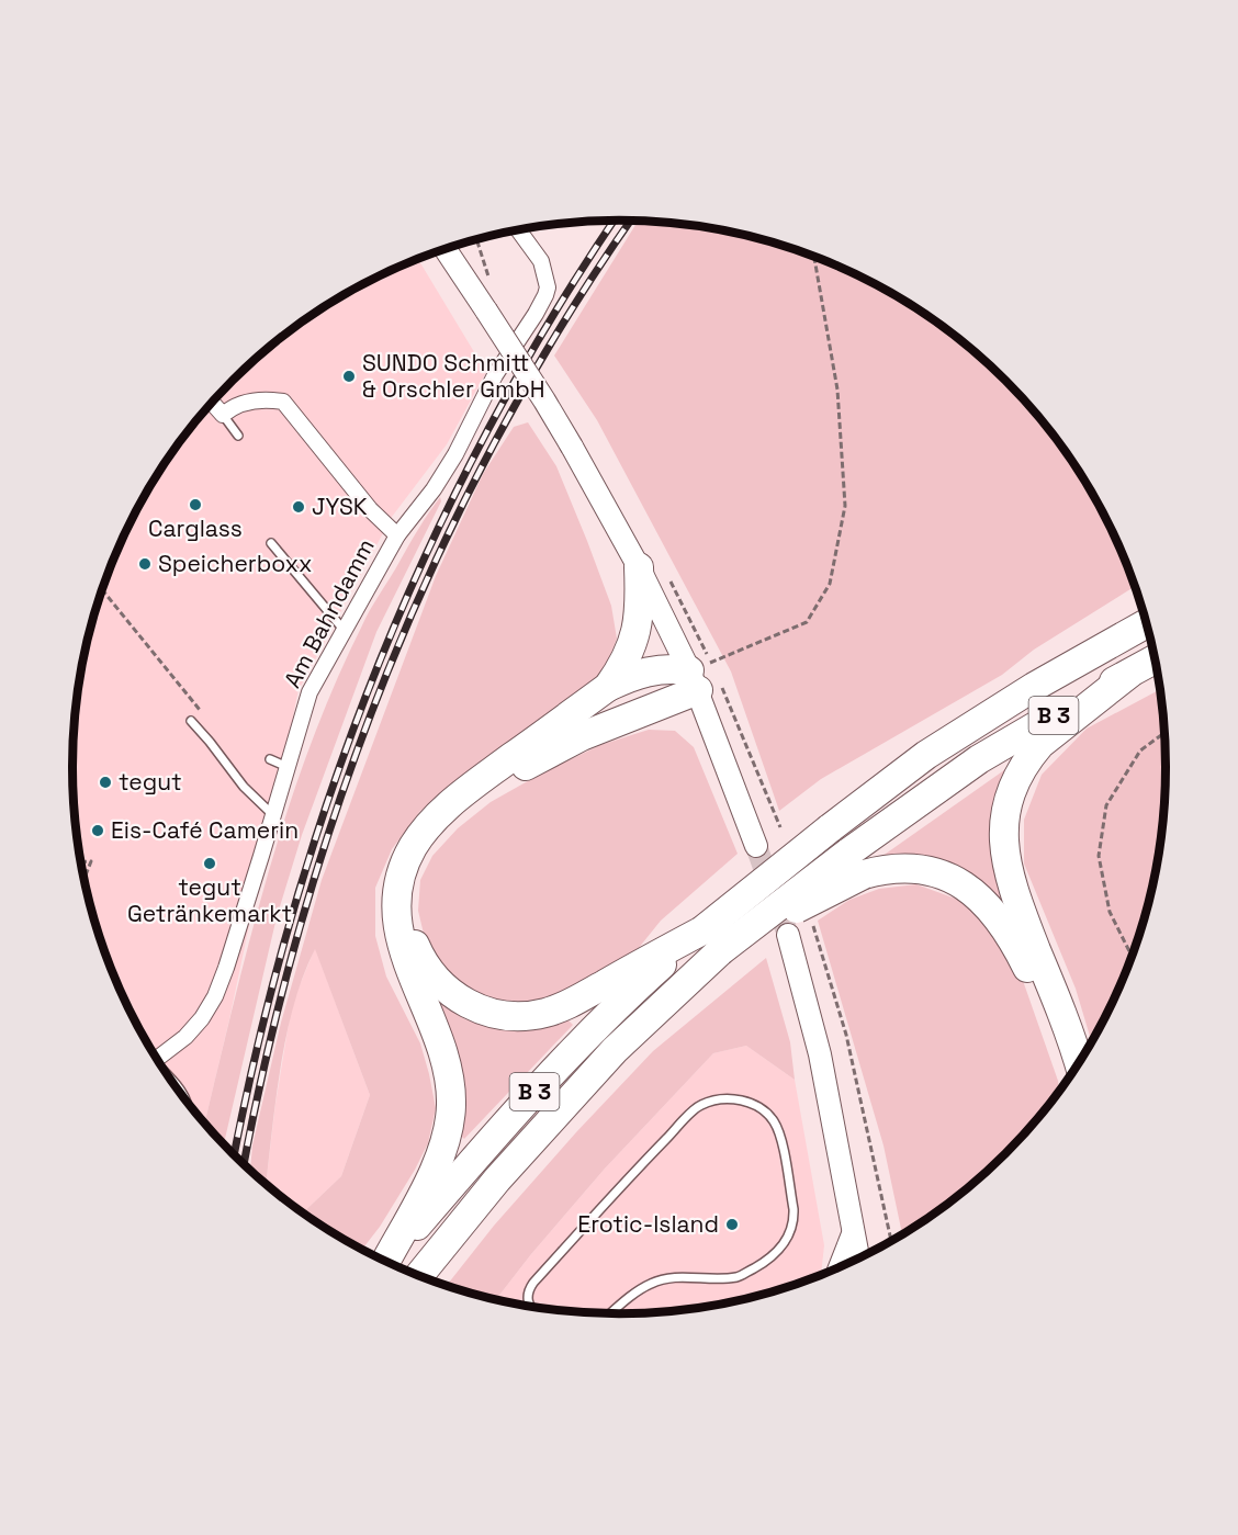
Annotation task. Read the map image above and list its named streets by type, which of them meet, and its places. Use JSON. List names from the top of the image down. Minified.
{"streets":{"highway":["B 3"],"street":["Am Bahndamm"]},"places":["SUNDO Schmitt & Orschler GmbH","Carglass","JYSK","Speicherboxx","tegut","Eis-Café Camerin","tegut Getränkemarkt","Erotic-Island"]}
